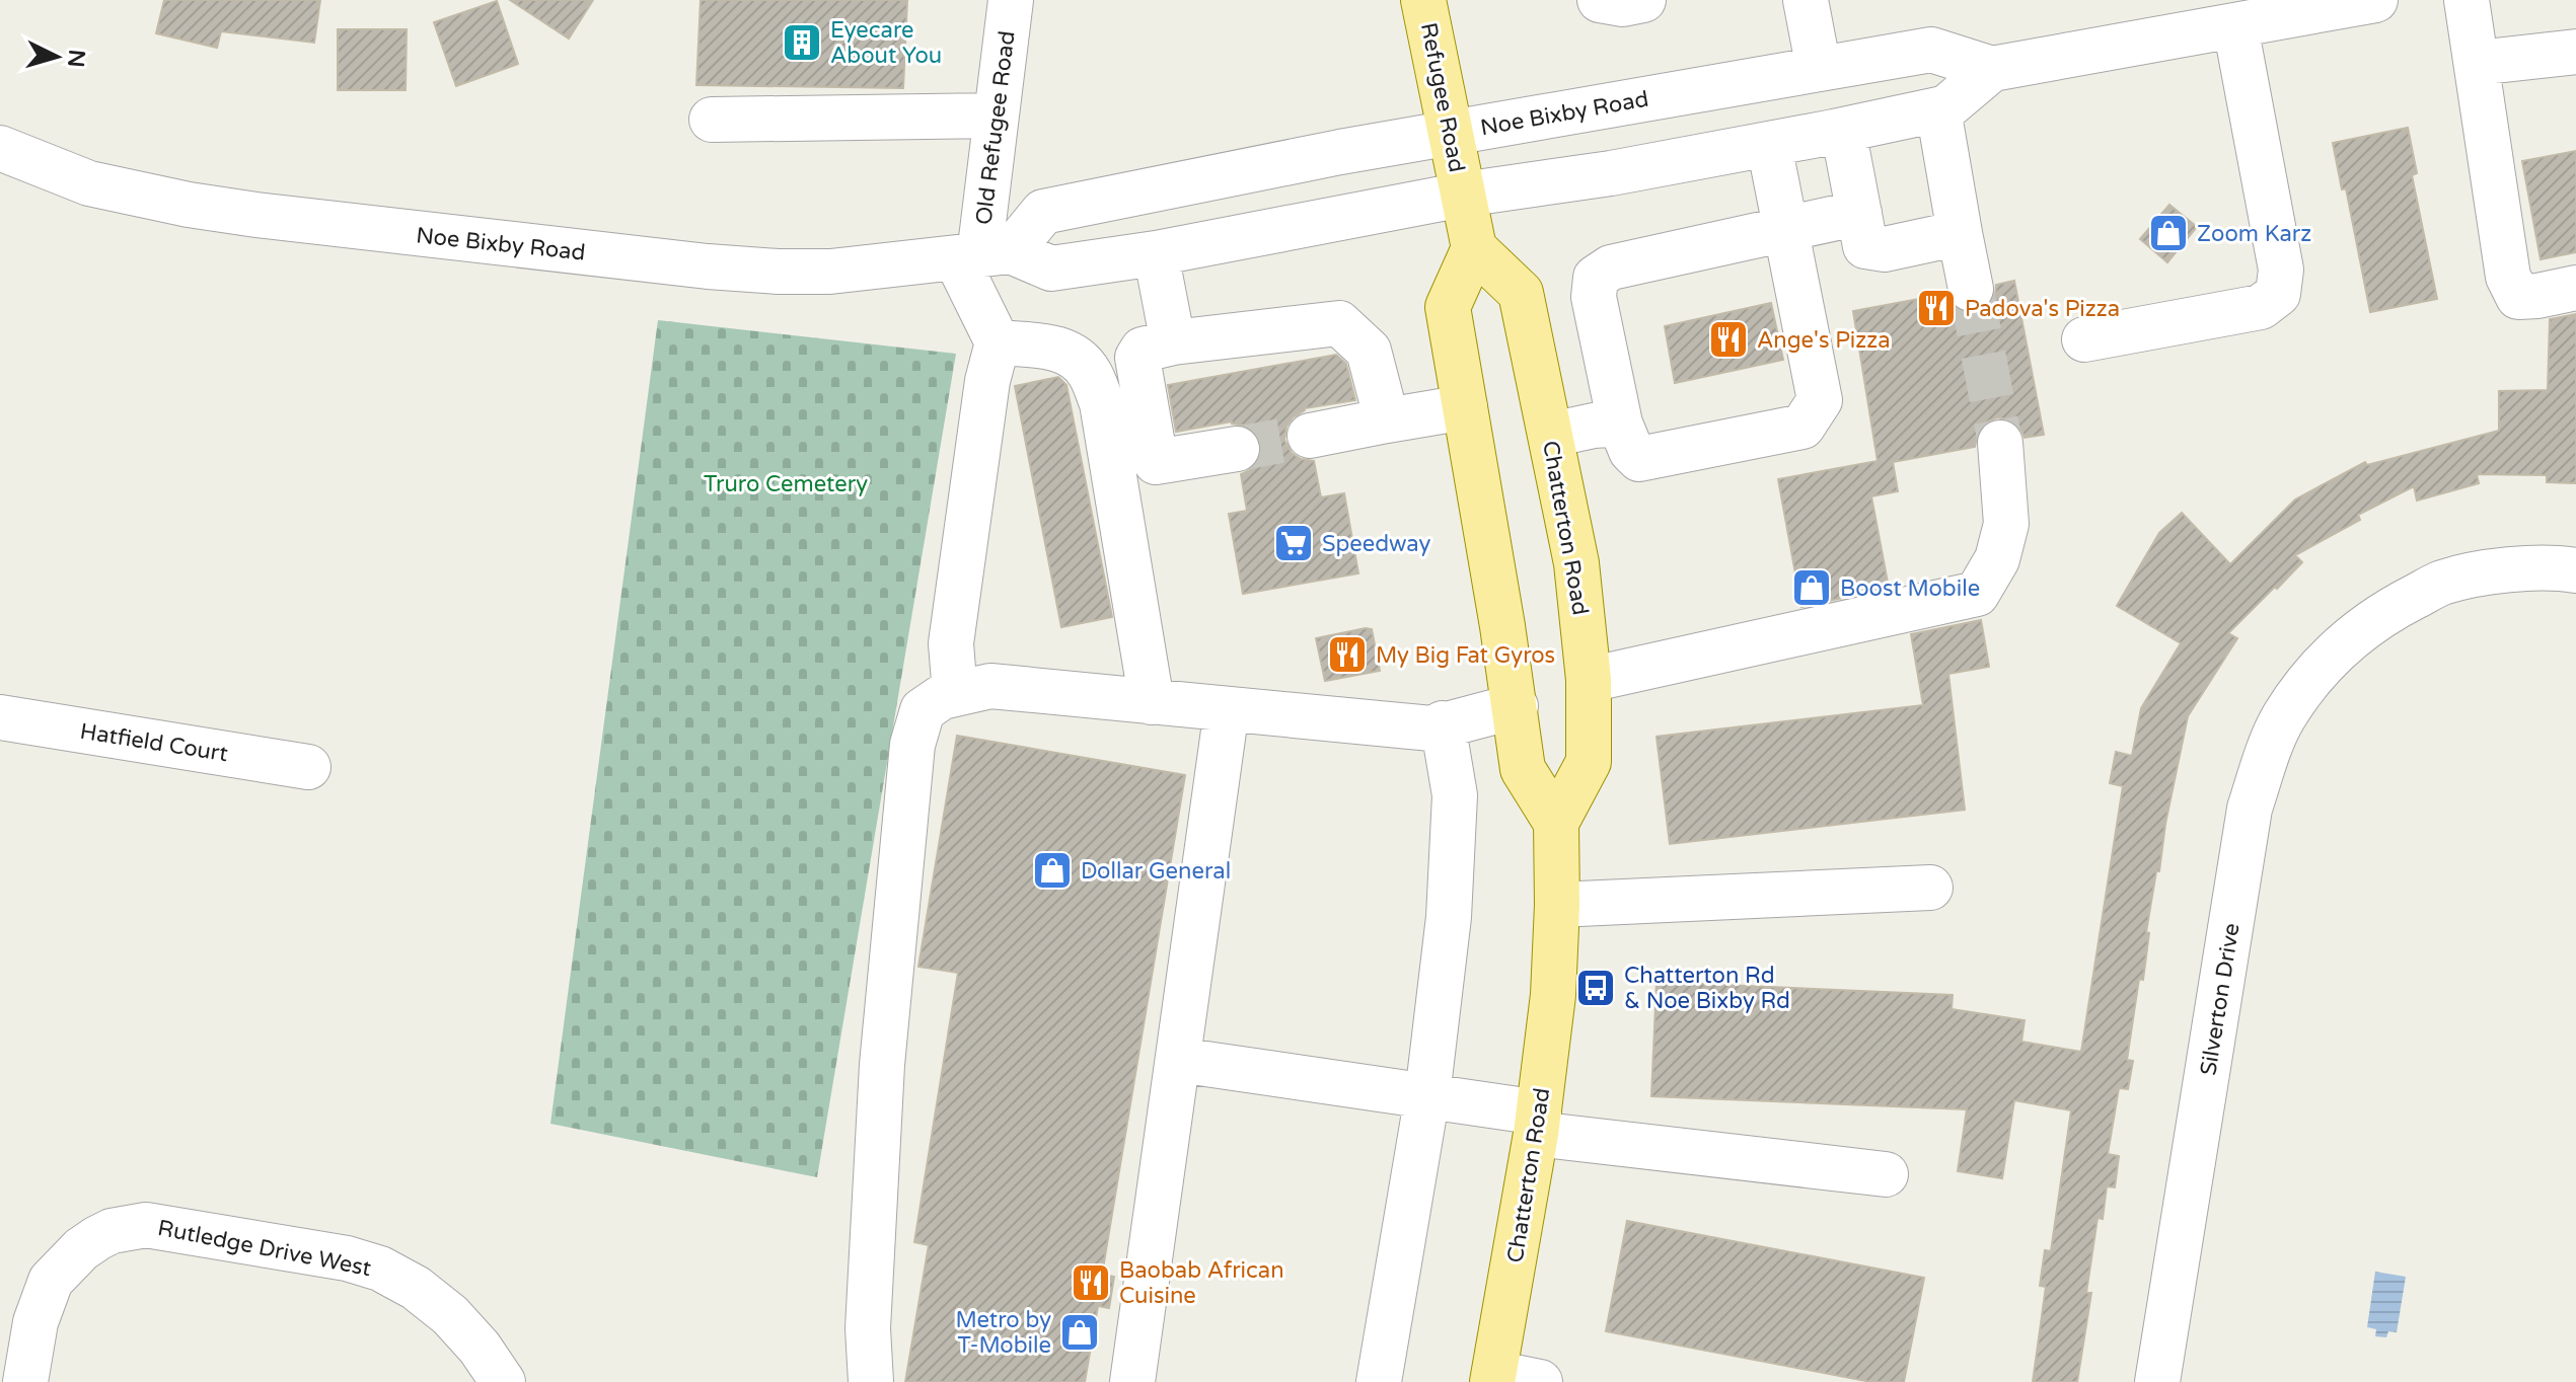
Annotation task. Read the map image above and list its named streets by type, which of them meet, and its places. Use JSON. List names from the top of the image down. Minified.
{"streets":{"main road":["Refugee Road","Chatterton Road"],"street":["Noe Bixby Road","Old Refugee Road","Hatfield Court","Silverton Drive","Rutledge Drive West"]},"crossings":[["Refugee Road","Noe Bixby Road"],["Noe Bixby Road","Old Refugee Road"]],"parks":["Truro Cemetery"],"places":{"building":["Eyecare About You"],"shop":["Zoom Karz","Boost Mobile","Dollar General","Metro by T-Mobile"],"restaurant":["Padova's Pizza","Ange's Pizza","My Big Fat Gyros","Baobab African Cuisine"],"supermarket":["Speedway"],"bus stop":["Chatterton Rd & Noe Bixby Rd"]},"north":"right"}
